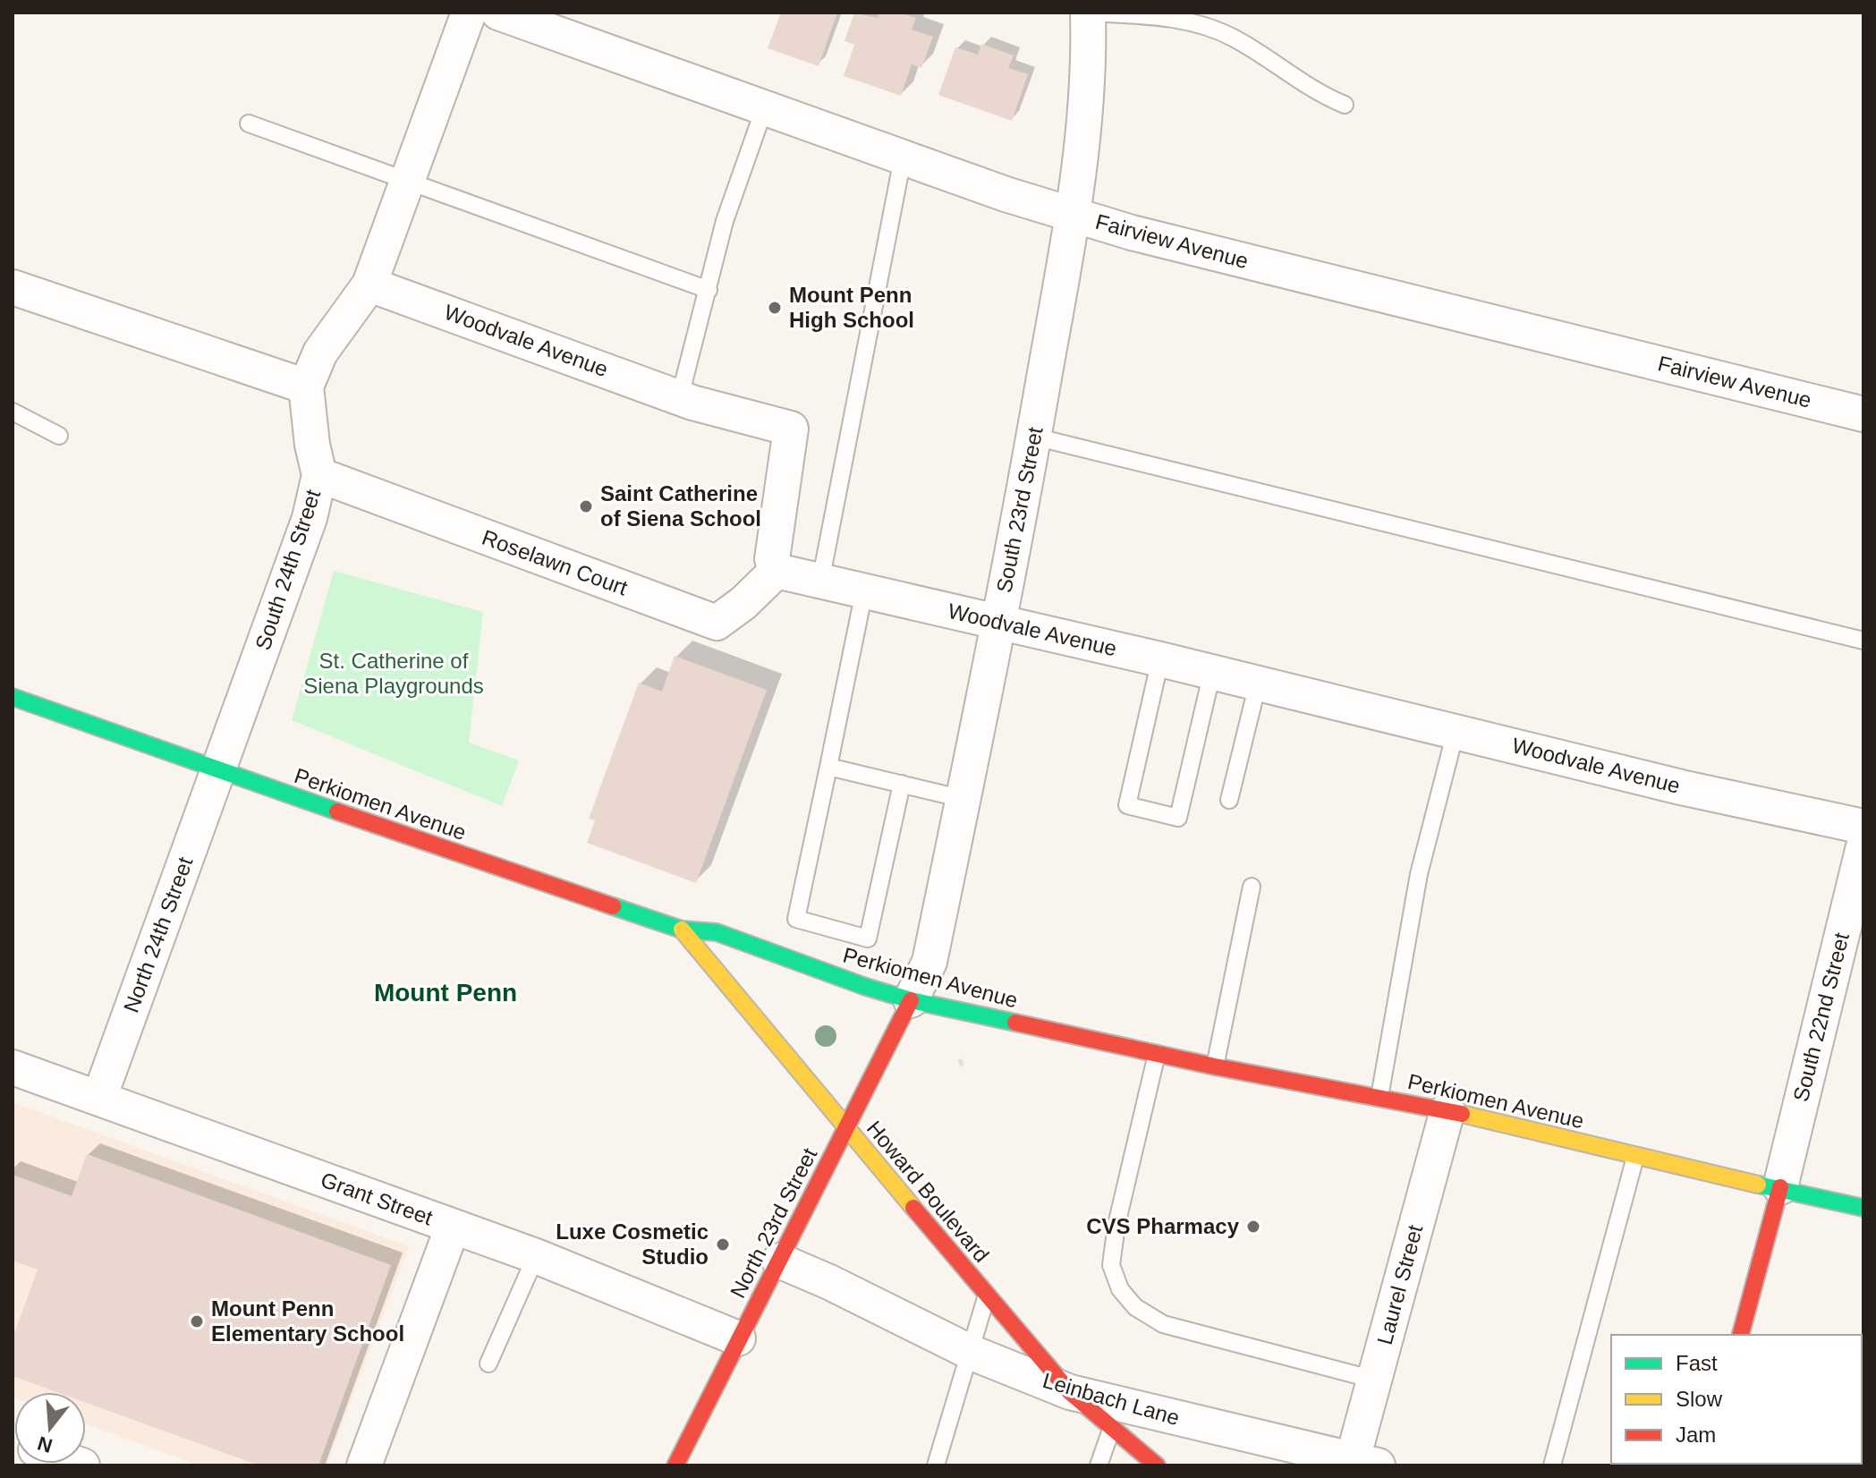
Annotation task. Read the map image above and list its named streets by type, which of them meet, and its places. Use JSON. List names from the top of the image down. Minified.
{"streets":{"main road":["Perkiomen Avenue","Howard Boulevard","North 23rd Street"],"street":["Fairview Avenue","Woodvale Avenue","South 23rd Street","Roselawn Court","South 24th Street","North 24th Street","South 22nd Street","Grant Street","Laurel Street","Leinbach Lane"]},"crossings":[["Fairview Avenue","South 23rd Street"],["Woodvale Avenue","South 23rd Street"],["Woodvale Avenue","Roselawn Court"],["Woodvale Avenue","South 24th Street"],["South 23rd Street","Perkiomen Avenue"],["South 23rd Street","North 23rd Street"],["Roselawn Court","South 24th Street"],["South 24th Street","Perkiomen Avenue"],["South 24th Street","North 24th Street"],["Perkiomen Avenue","North 24th Street"],["Perkiomen Avenue","South 22nd Street"],["Perkiomen Avenue","Howard Boulevard"],["Perkiomen Avenue","North 23rd Street"],["Perkiomen Avenue","Laurel Street"],["North 24th Street","Grant Street"],["Howard Boulevard","North 23rd Street"],["Howard Boulevard","Leinbach Lane"],["Grant Street","North 23rd Street"],["North 23rd Street","Leinbach Lane"],["Laurel Street","Leinbach Lane"]],"districts":["Mount Penn"],"parks":["St. Catherine of Siena Playgrounds"],"places":["Mount Penn High School","Saint Catherine of Siena School","CVS Pharmacy","Luxe Cosmetic Studio","Mount Penn Elementary School"],"legend":["Fast","Slow","Jam"],"north":"bottom"}
